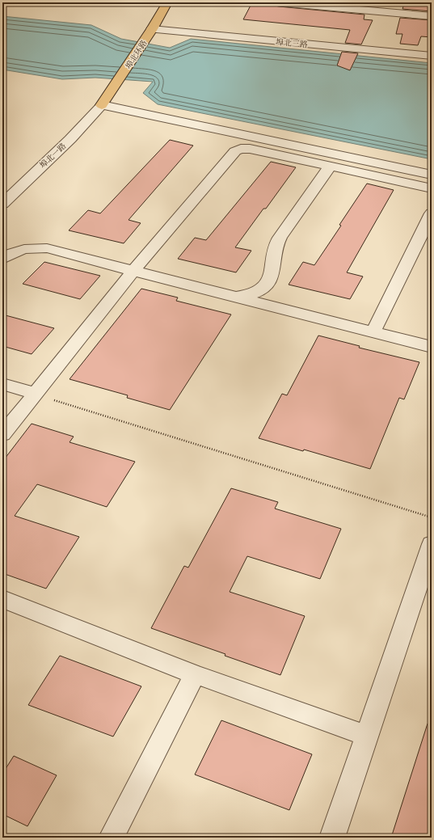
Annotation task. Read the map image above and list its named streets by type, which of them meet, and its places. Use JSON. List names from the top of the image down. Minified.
{"streets":{"main road":["埠北环路"],"street":["埠北三路","埠北一路"]},"crossings":[["埠北三路","埠北环路"],["埠北环路","埠北一路"]]}
